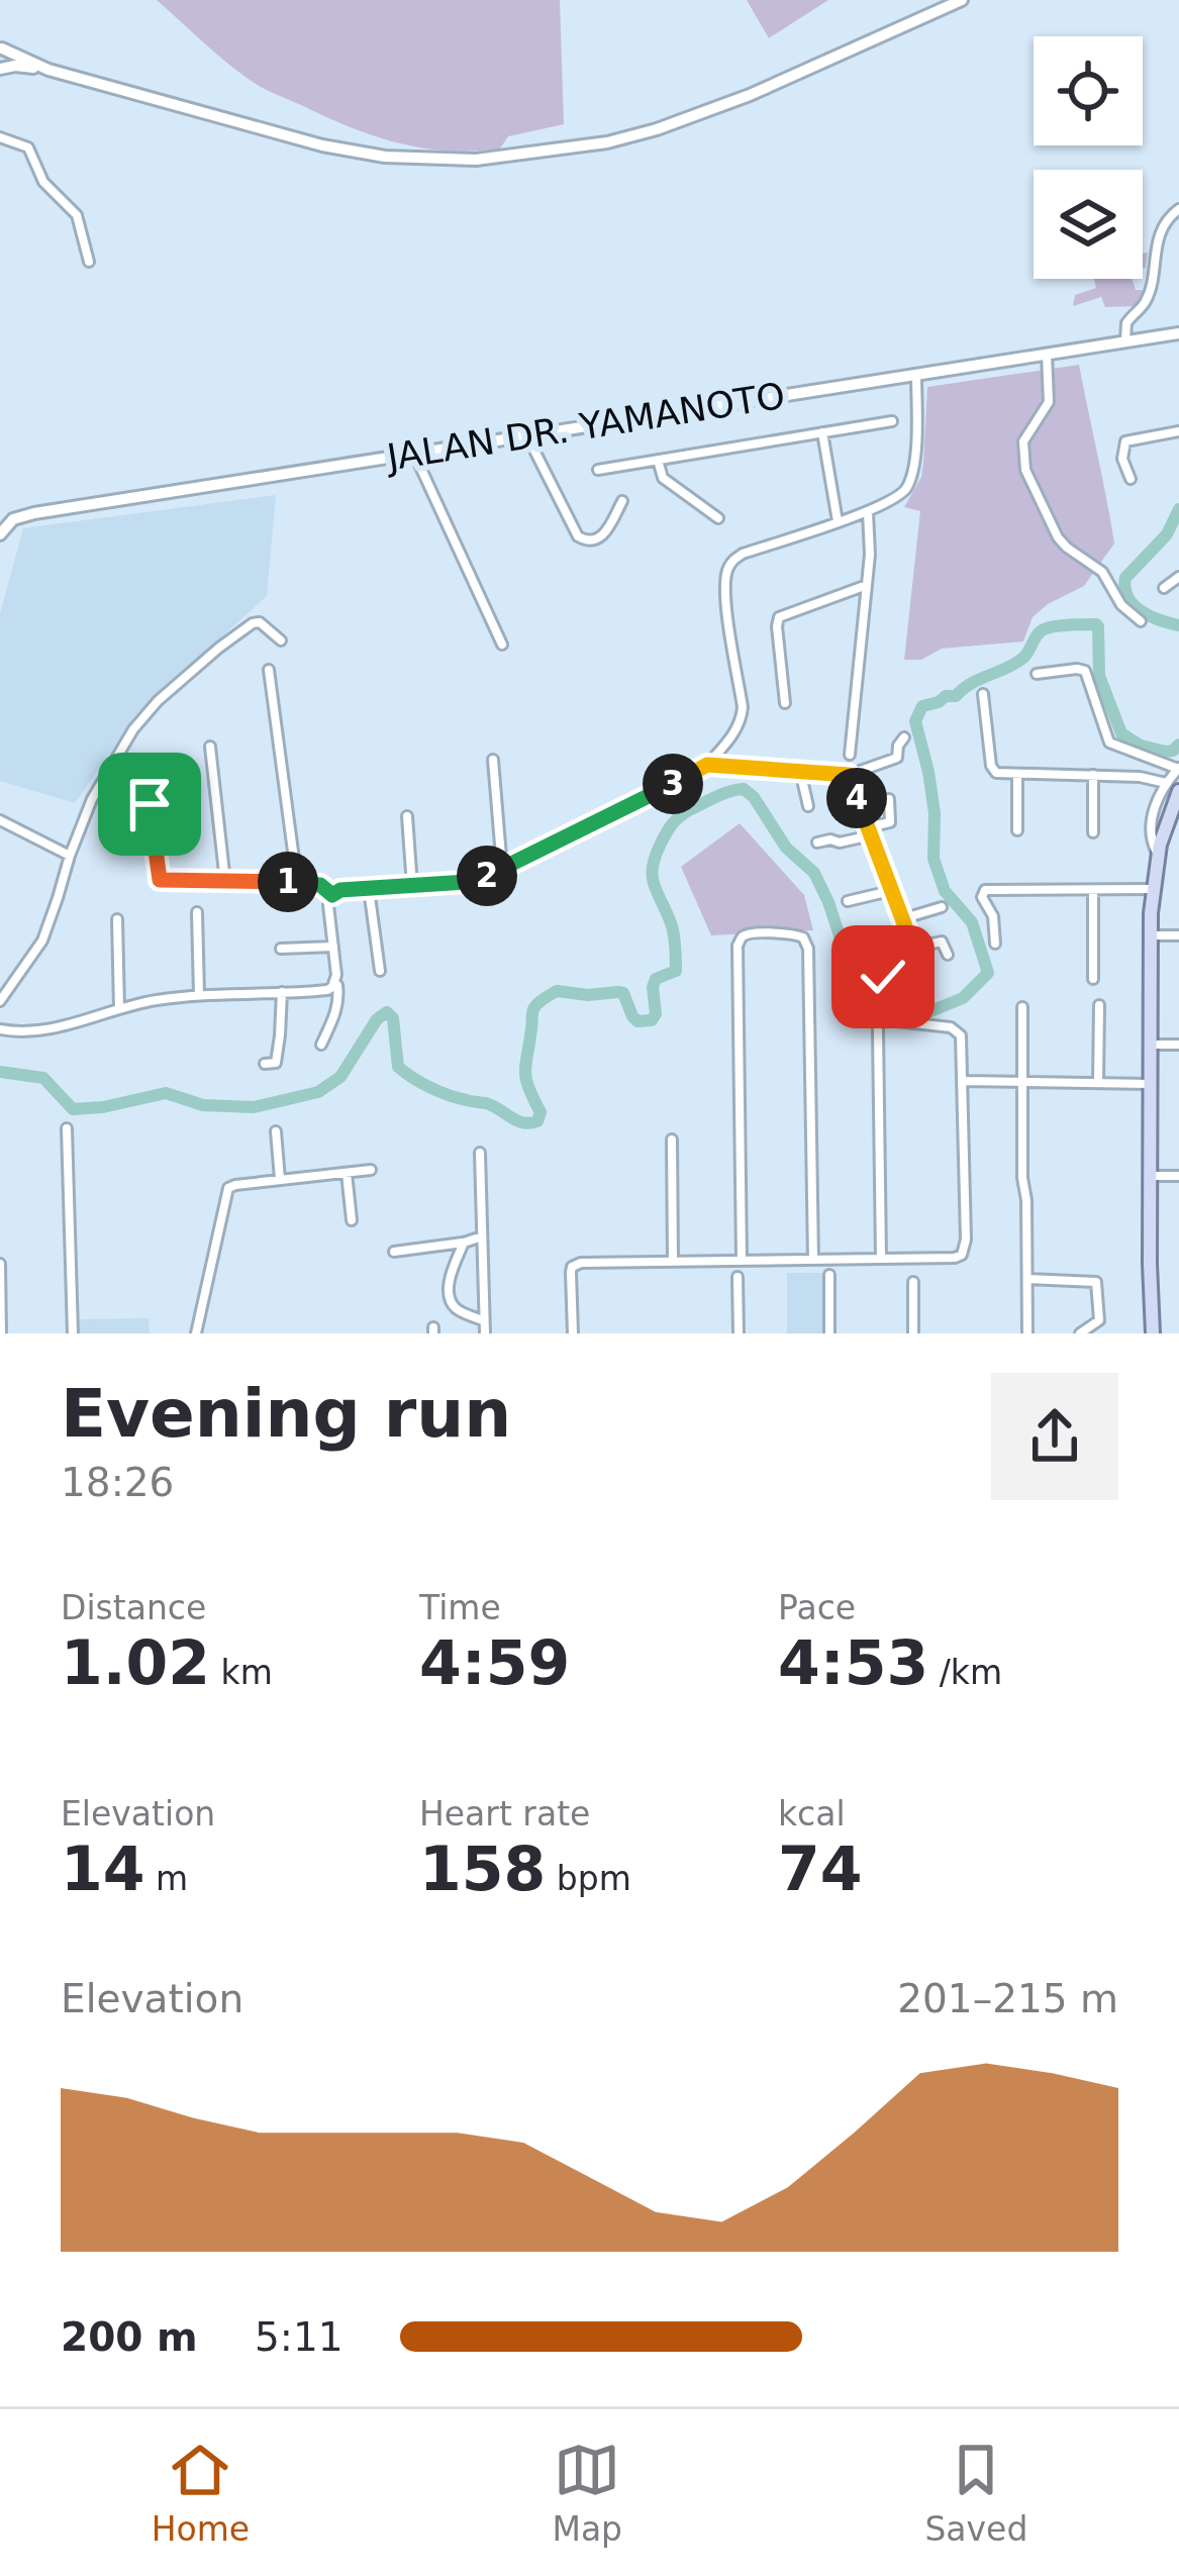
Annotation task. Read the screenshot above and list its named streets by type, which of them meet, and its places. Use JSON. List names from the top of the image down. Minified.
{"streets":{"street":["JALAN DR. YAMANOTO"]},"page":{"pins":["3","4","2","1"],"heading":["Evening run","18:26"],"stats":[["Distance","1.02 km"],["Time","4:59"],["Pace","4:53 /km"],["Elevation","14 m"],["Heart rate","158 bpm"],["kcal","74"]],"chart":["Elevation","201–215 m"],"list":[{"name":"200 m","note":"5:11"}],"tabs":["Home","Map","Saved"]}}
